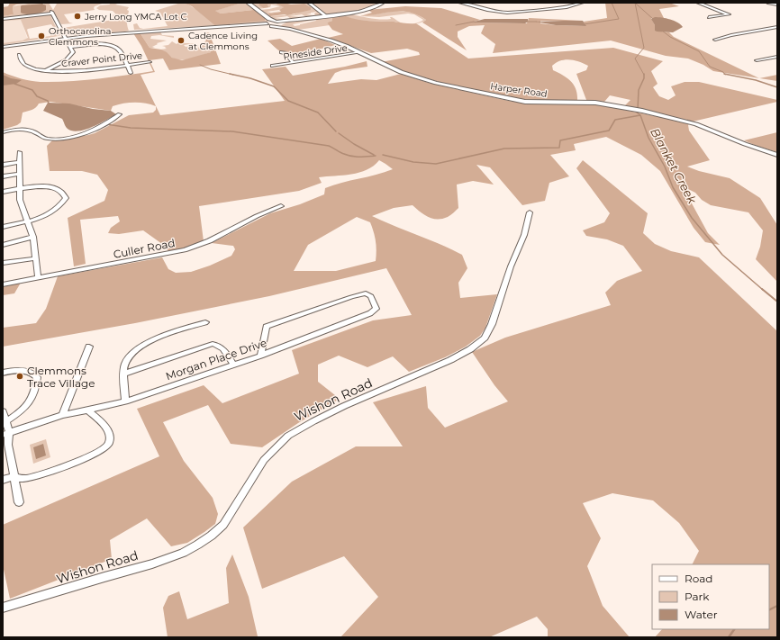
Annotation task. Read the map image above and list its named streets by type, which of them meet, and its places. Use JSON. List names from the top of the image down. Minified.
{"streets":{"main road":["Harper Road"],"street":["Pineside Drive","Craver Point Drive","Culler Road","Morgan Place Drive","Wishon Road"]},"crossings":[["Pineside Drive","Harper Road"]],"water":["Blanket Creek"],"places":["Jerry Long YMCA Lot C","Orthocarolina Clemmons","Cadence Living at Clemmons","Clemmons Trace Village"],"legend":["Road","Park","Water"]}
